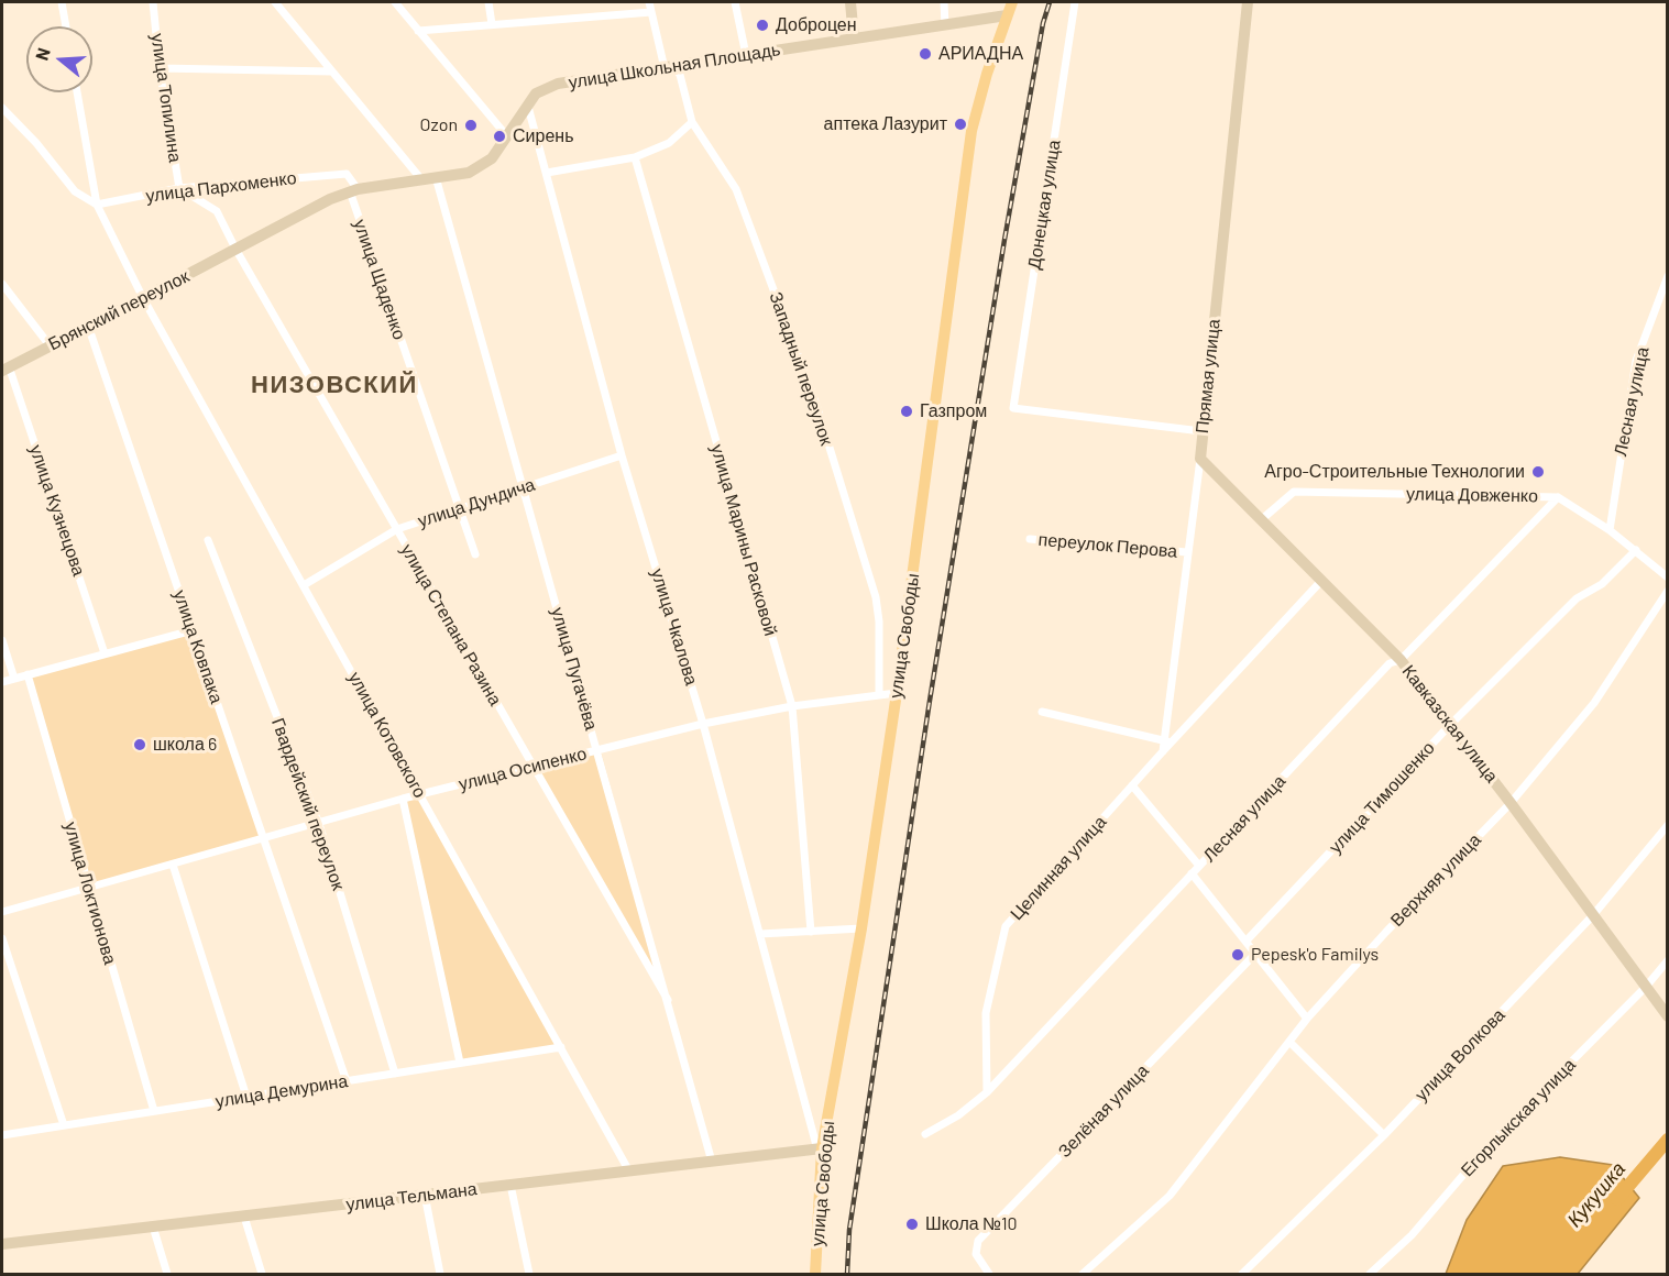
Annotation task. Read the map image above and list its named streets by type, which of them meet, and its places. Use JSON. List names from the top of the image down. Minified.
{"streets":{"main road":["улица Школьная Площадь","Брянский переулок","Прямая улица","улица Свободы","Кавказская улица","улица Тельмана"],"street":["улица Топилина","улица Пархоменко","Донецкая улица","улица Щаденко","Западный переулок","Лесная улица","улица Довженко","улица Дундича","улица Кузнецова","улица Марины Расковой","переулок Перова","улица Степана Разина","улица Чкалова","улица Ковпака","улица Пугачёва","улица Котовского","улица Осипенко","улица Тимошенко","Гвардейский переулок","Целинная улица","Верхняя улица","улица Локтионова","улица Волкова","улица Демурина","Зелёная улица","Егорлыкская улица"]},"crossings":[["улица Школьная Площадь","улица Топилина"],["улица Школьная Площадь","улица Пархоменко"],["улица Школьная Площадь","улица Щаденко"],["улица Школьная Площадь","Брянский переулок"],["улица Школьная Площадь","Западный переулок"],["улица Школьная Площадь","улица Степана Разина"],["улица Школьная Площадь","улица Чкалова"],["улица Школьная Площадь","улица Свободы"],["улица Школьная Площадь","улица Пугачёва"],["улица Топилина","улица Пархоменко"],["улица Топилина","Брянский переулок"],["улица Топилина","улица Степана Разина"],["улица Пархоменко","улица Щаденко"],["улица Пархоменко","улица Котовского"],["Донецкая улица","Прямая улица"],["улица Щаденко","улица Дундича"],["Брянский переулок","улица Кузнецова"],["Брянский переулок","улица Степана Разина"],["Брянский переулок","улица Ковпака"],["Брянский переулок","улица Котовского"],["Западный переулок","улица Осипенко"],["Прямая улица","переулок Перова"],["Прямая улица","Кавказская улица"],["Прямая улица","Целинная улица"],["Лесная улица","улица Довженко"],["Лесная улица","Кавказская улица"],["Лесная улица","Целинная улица"],["улица Довженко","Кавказская улица"],["улица Довженко","улица Тимошенко"],["улица Дундича","улица Степана Разина"],["улица Дундича","улица Чкалова"],["улица Дундича","улица Пугачёва"],["улица Дундича","улица Котовского"],["улица Марины Расковой","улица Осипенко"],["улица Степана Разина","улица Пугачёва"],["улица Степана Разина","улица Осипенко"],["улица Чкалова","улица Свободы"],["улица Чкалова","улица Осипенко"],["улица Чкалова","улица Тельмана"],["улица Свободы","улица Осипенко"],["улица Свободы","улица Тельмана"],["улица Ковпака","улица Осипенко"],["улица Ковпака","улица Демурина"],["улица Пугачёва","улица Осипенко"],["улица Пугачёва","улица Тельмана"],["Кавказская улица","улица Тимошенко"],["Кавказская улица","Верхняя улица"],["Кавказская улица","улица Волкова"],["Кавказская улица","Егорлыкская улица"],["улица Котовского","улица Осипенко"],["улица Котовского","улица Демурина"],["улица Котовского","улица Тельмана"],["улица Осипенко","Гвардейский переулок"],["улица Осипенко","улица Локтионова"],["Гвардейский переулок","улица Демурина"],["улица Локтионова","улица Демурина"]],"districts":["НИЗОВСКИЙ"],"water":["Кукушка"],"places":["Доброцен","АРИАДНА","аптека Лазурит","Ozon","Сирень","Газпром","Агро-Строительные Технологии","школа 6","Pepesk'o Familys","Школа №10"],"north":"left"}
